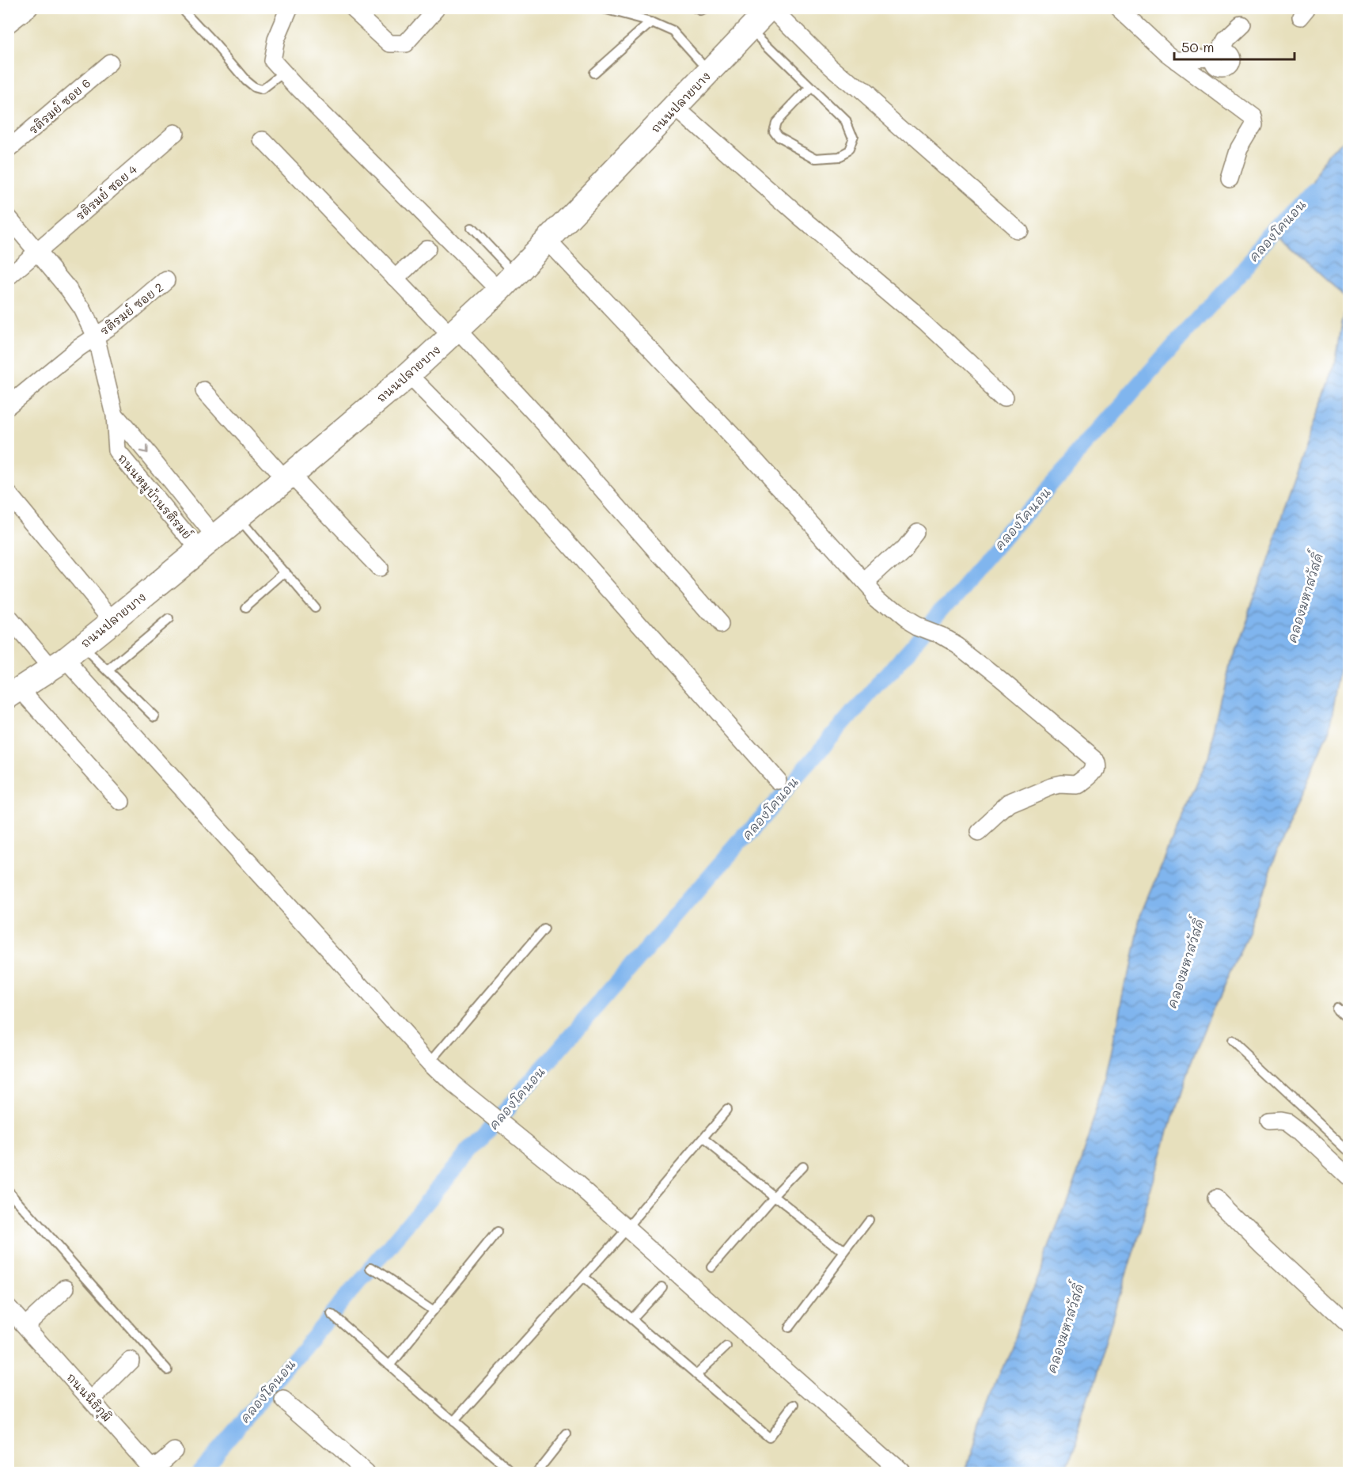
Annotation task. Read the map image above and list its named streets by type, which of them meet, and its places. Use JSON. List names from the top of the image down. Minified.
{"streets":{"street":["ถนนปลายบาง","รติรมย์ ซอย 6","รติรมย์ ซอย 4","รติรมย์ ซอย 2","ถนนหมูบ้านรติรมย์","ถนนนิธิภุมิ"]},"crossings":[["ถนนปลายบาง","ถนนหมูบ้านรติรมย์"],["รติรมย์ ซอย 4","ถนนหมูบ้านรติรมย์"],["รติรมย์ ซอย 2","ถนนหมูบ้านรติรมย์"]],"water":["คลองโคนอน","คลองมหาสวัสดิ์"],"scale_bar":"50 m"}
